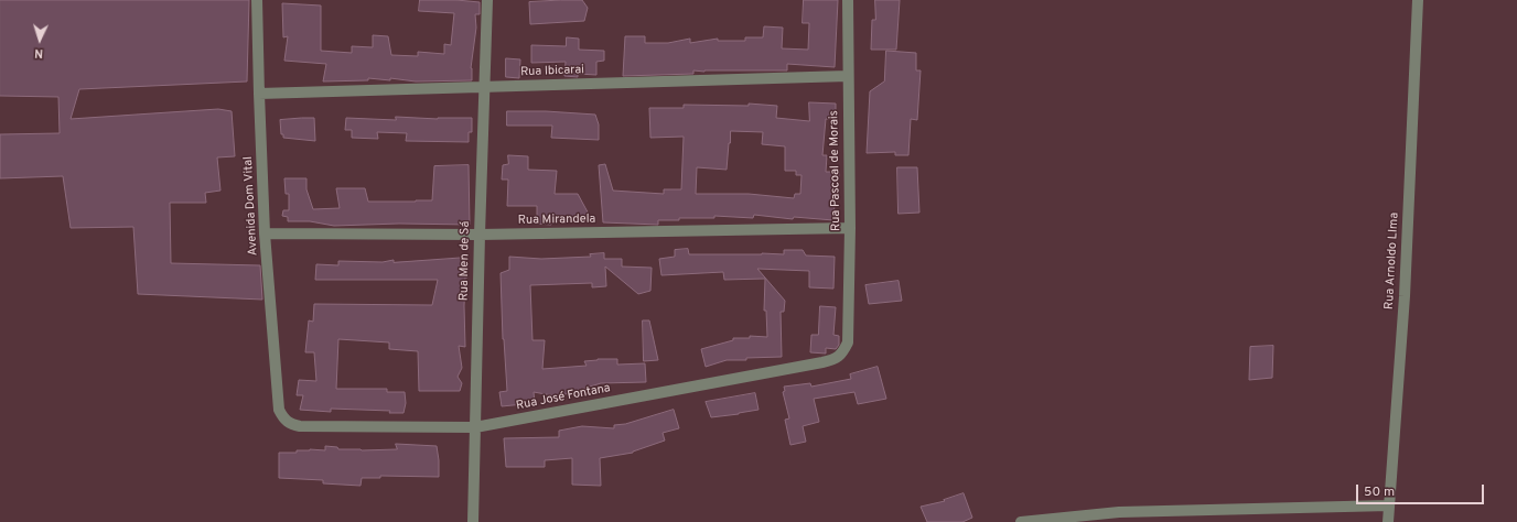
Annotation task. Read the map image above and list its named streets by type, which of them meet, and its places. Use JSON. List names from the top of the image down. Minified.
{"streets":{"street":["Rua Ibicarai","Rua Pascoal de Morais","Avenida Dom Vital","Rua Mirandela","Rua Men de Sá","Rua Arnoldo LIma","Rua José Fontana"]},"crossings":[["Rua Ibicarai","Rua Pascoal de Morais"],["Rua Ibicarai","Avenida Dom Vital"],["Rua Ibicarai","Rua Men de Sá"],["Rua Pascoal de Morais","Rua Mirandela"],["Rua Pascoal de Morais","Rua José Fontana"],["Avenida Dom Vital","Rua Mirandela"],["Avenida Dom Vital","Rua José Fontana"],["Rua Mirandela","Rua Men de Sá"],["Rua Men de Sá","Rua José Fontana"]],"scale_bar":"50 m","north":"bottom"}
